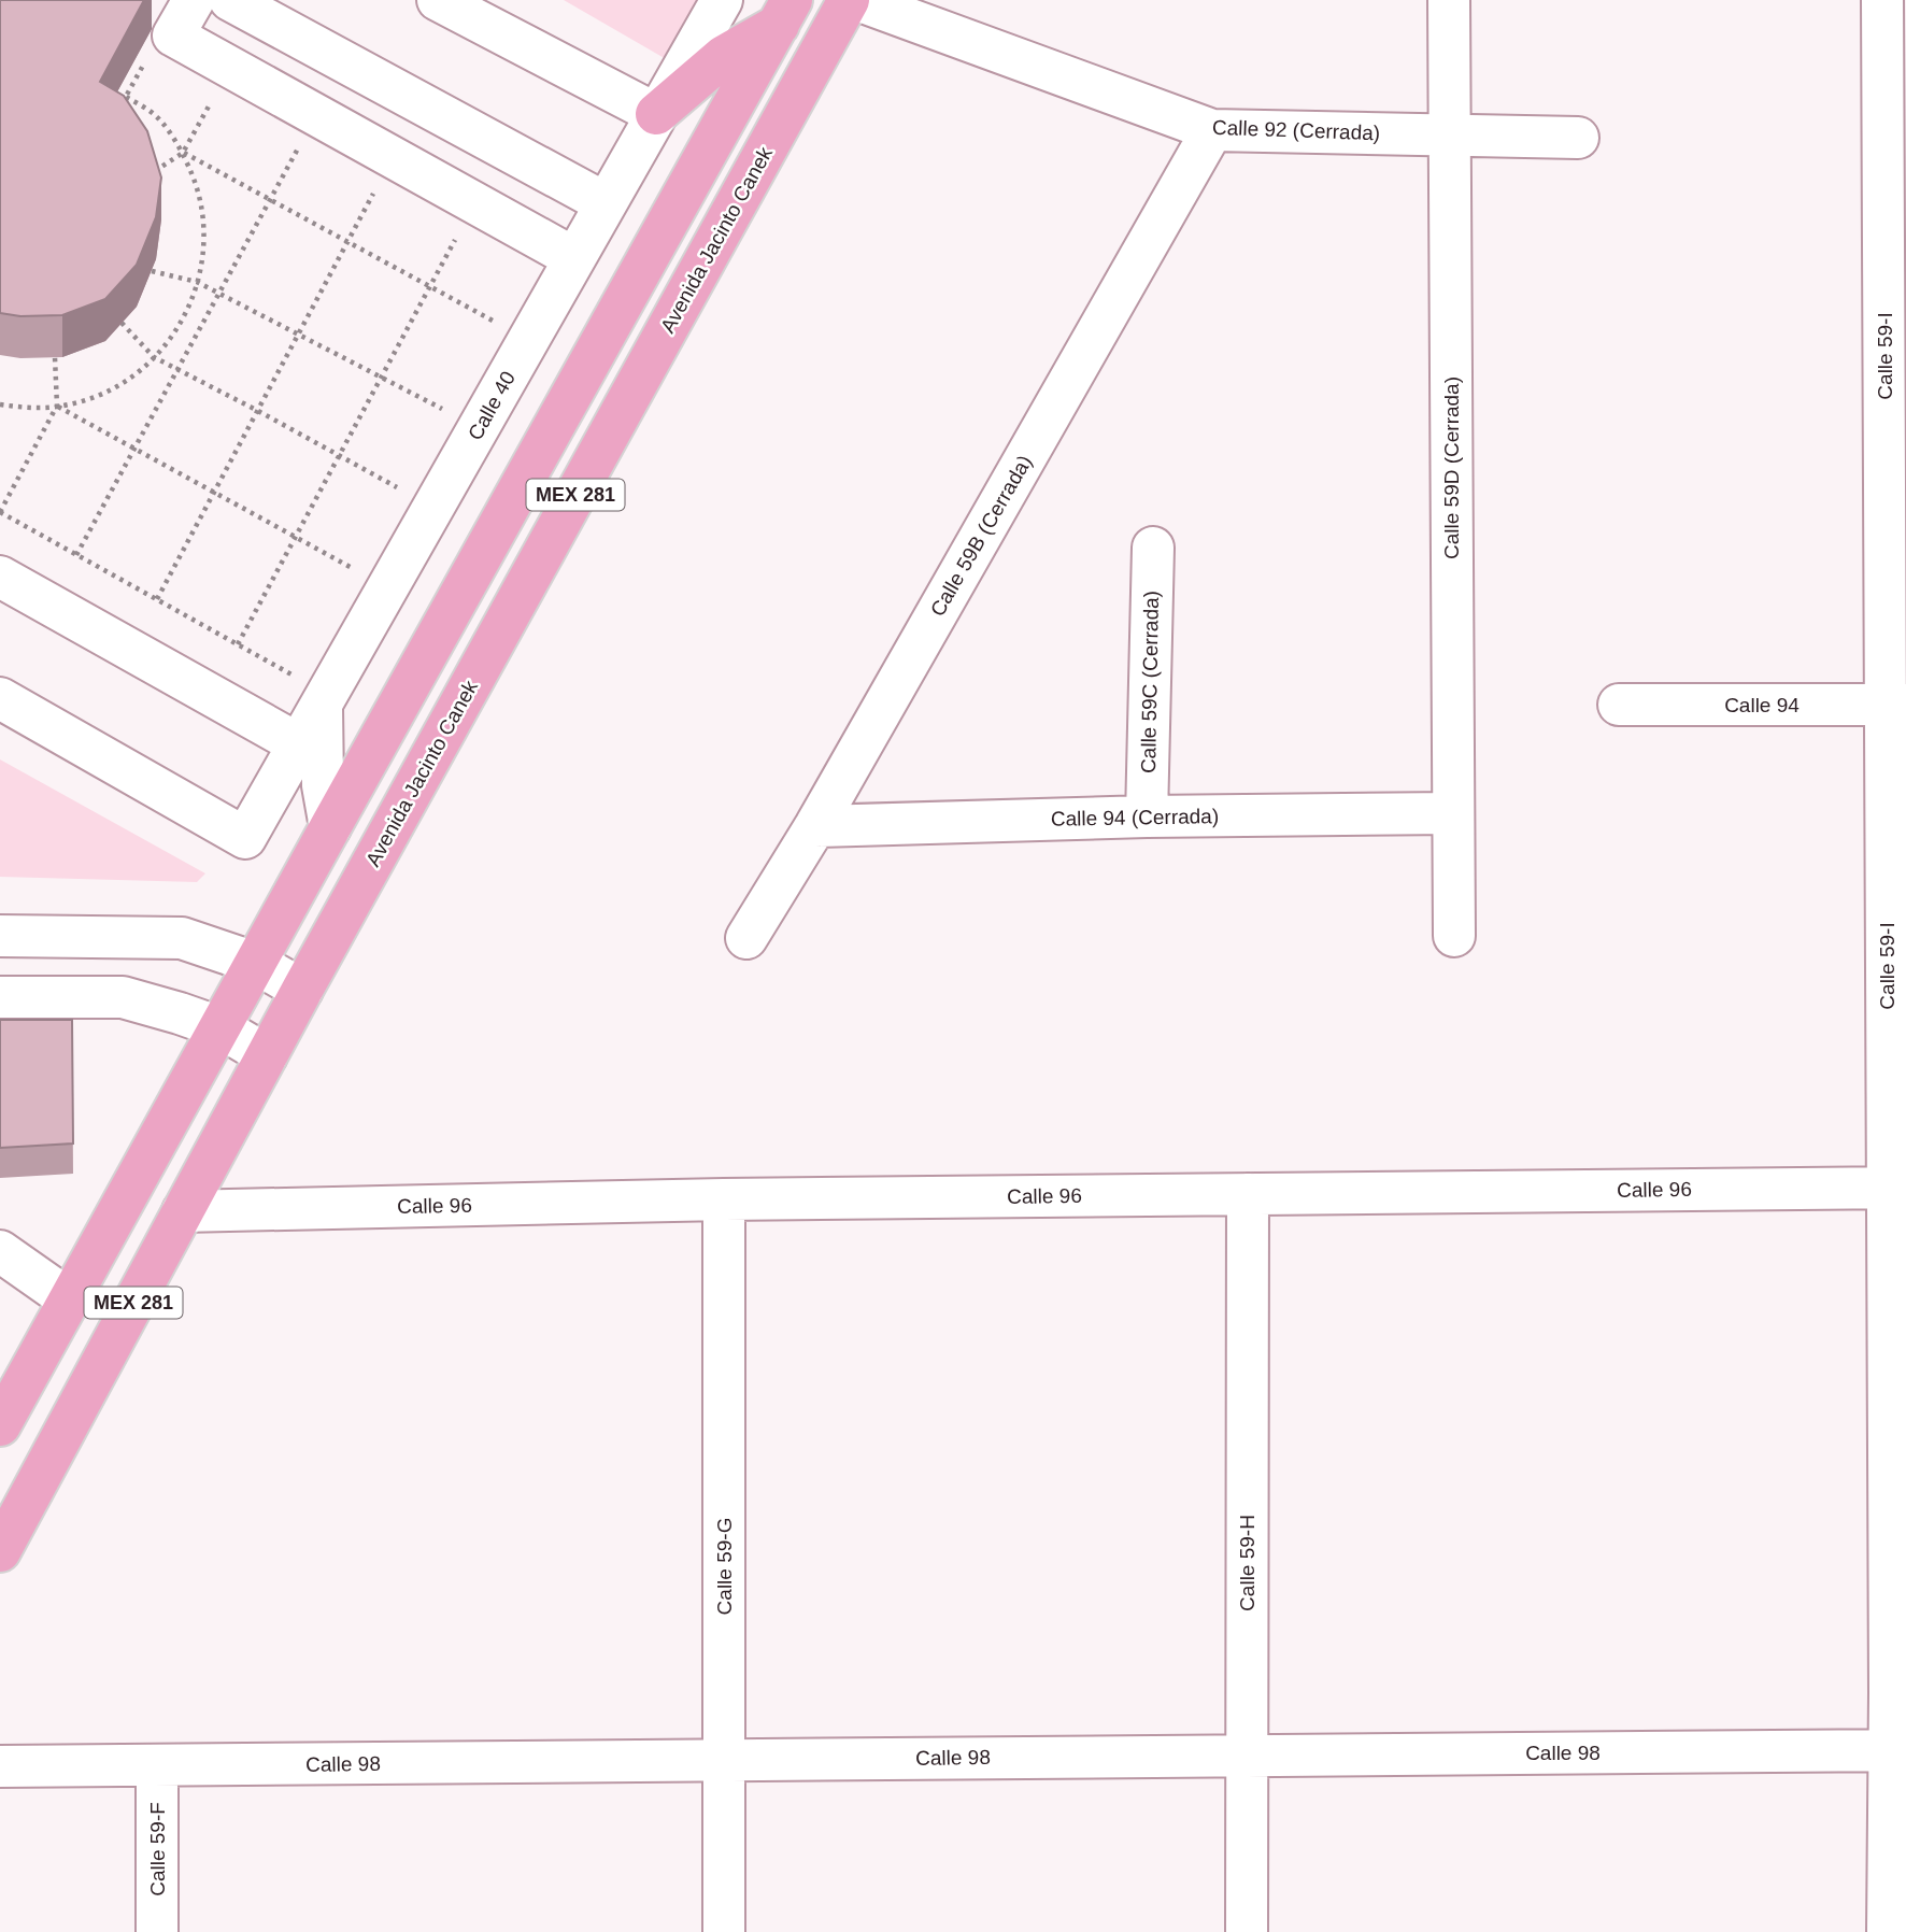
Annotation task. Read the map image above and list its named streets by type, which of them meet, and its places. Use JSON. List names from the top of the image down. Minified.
{"streets":{"main road":["Avenida Jacinto Canek","MEX 281"],"street":["Calle 92 (Cerrada)","Calle 59-I","Calle 40","Calle 59D (Cerrada)","Calle 59B (Cerrada)","Calle 59C (Cerrada)","Calle 94","Calle 94 (Cerrada)","Calle 96","Calle 59-H","Calle 59-G","Calle 98","Calle 59-F"]},"crossings":[["Calle 92 (Cerrada)","Calle 59D (Cerrada)"],["Calle 92 (Cerrada)","Calle 59B (Cerrada)"],["Avenida Jacinto Canek","Calle 96"],["Calle 59-I","Calle 94"],["Calle 59-I","Calle 96"],["Calle 59-I","Calle 98"],["Calle 40","MEX 281"],["Calle 59D (Cerrada)","Calle 94 (Cerrada)"],["Calle 59B (Cerrada)","Calle 94 (Cerrada)"],["Calle 59C (Cerrada)","Calle 94 (Cerrada)"],["Calle 96","Calle 59-H"],["Calle 96","Calle 59-G"],["Calle 59-H","Calle 98"],["Calle 59-G","Calle 98"],["Calle 98","Calle 59-F"]]}
